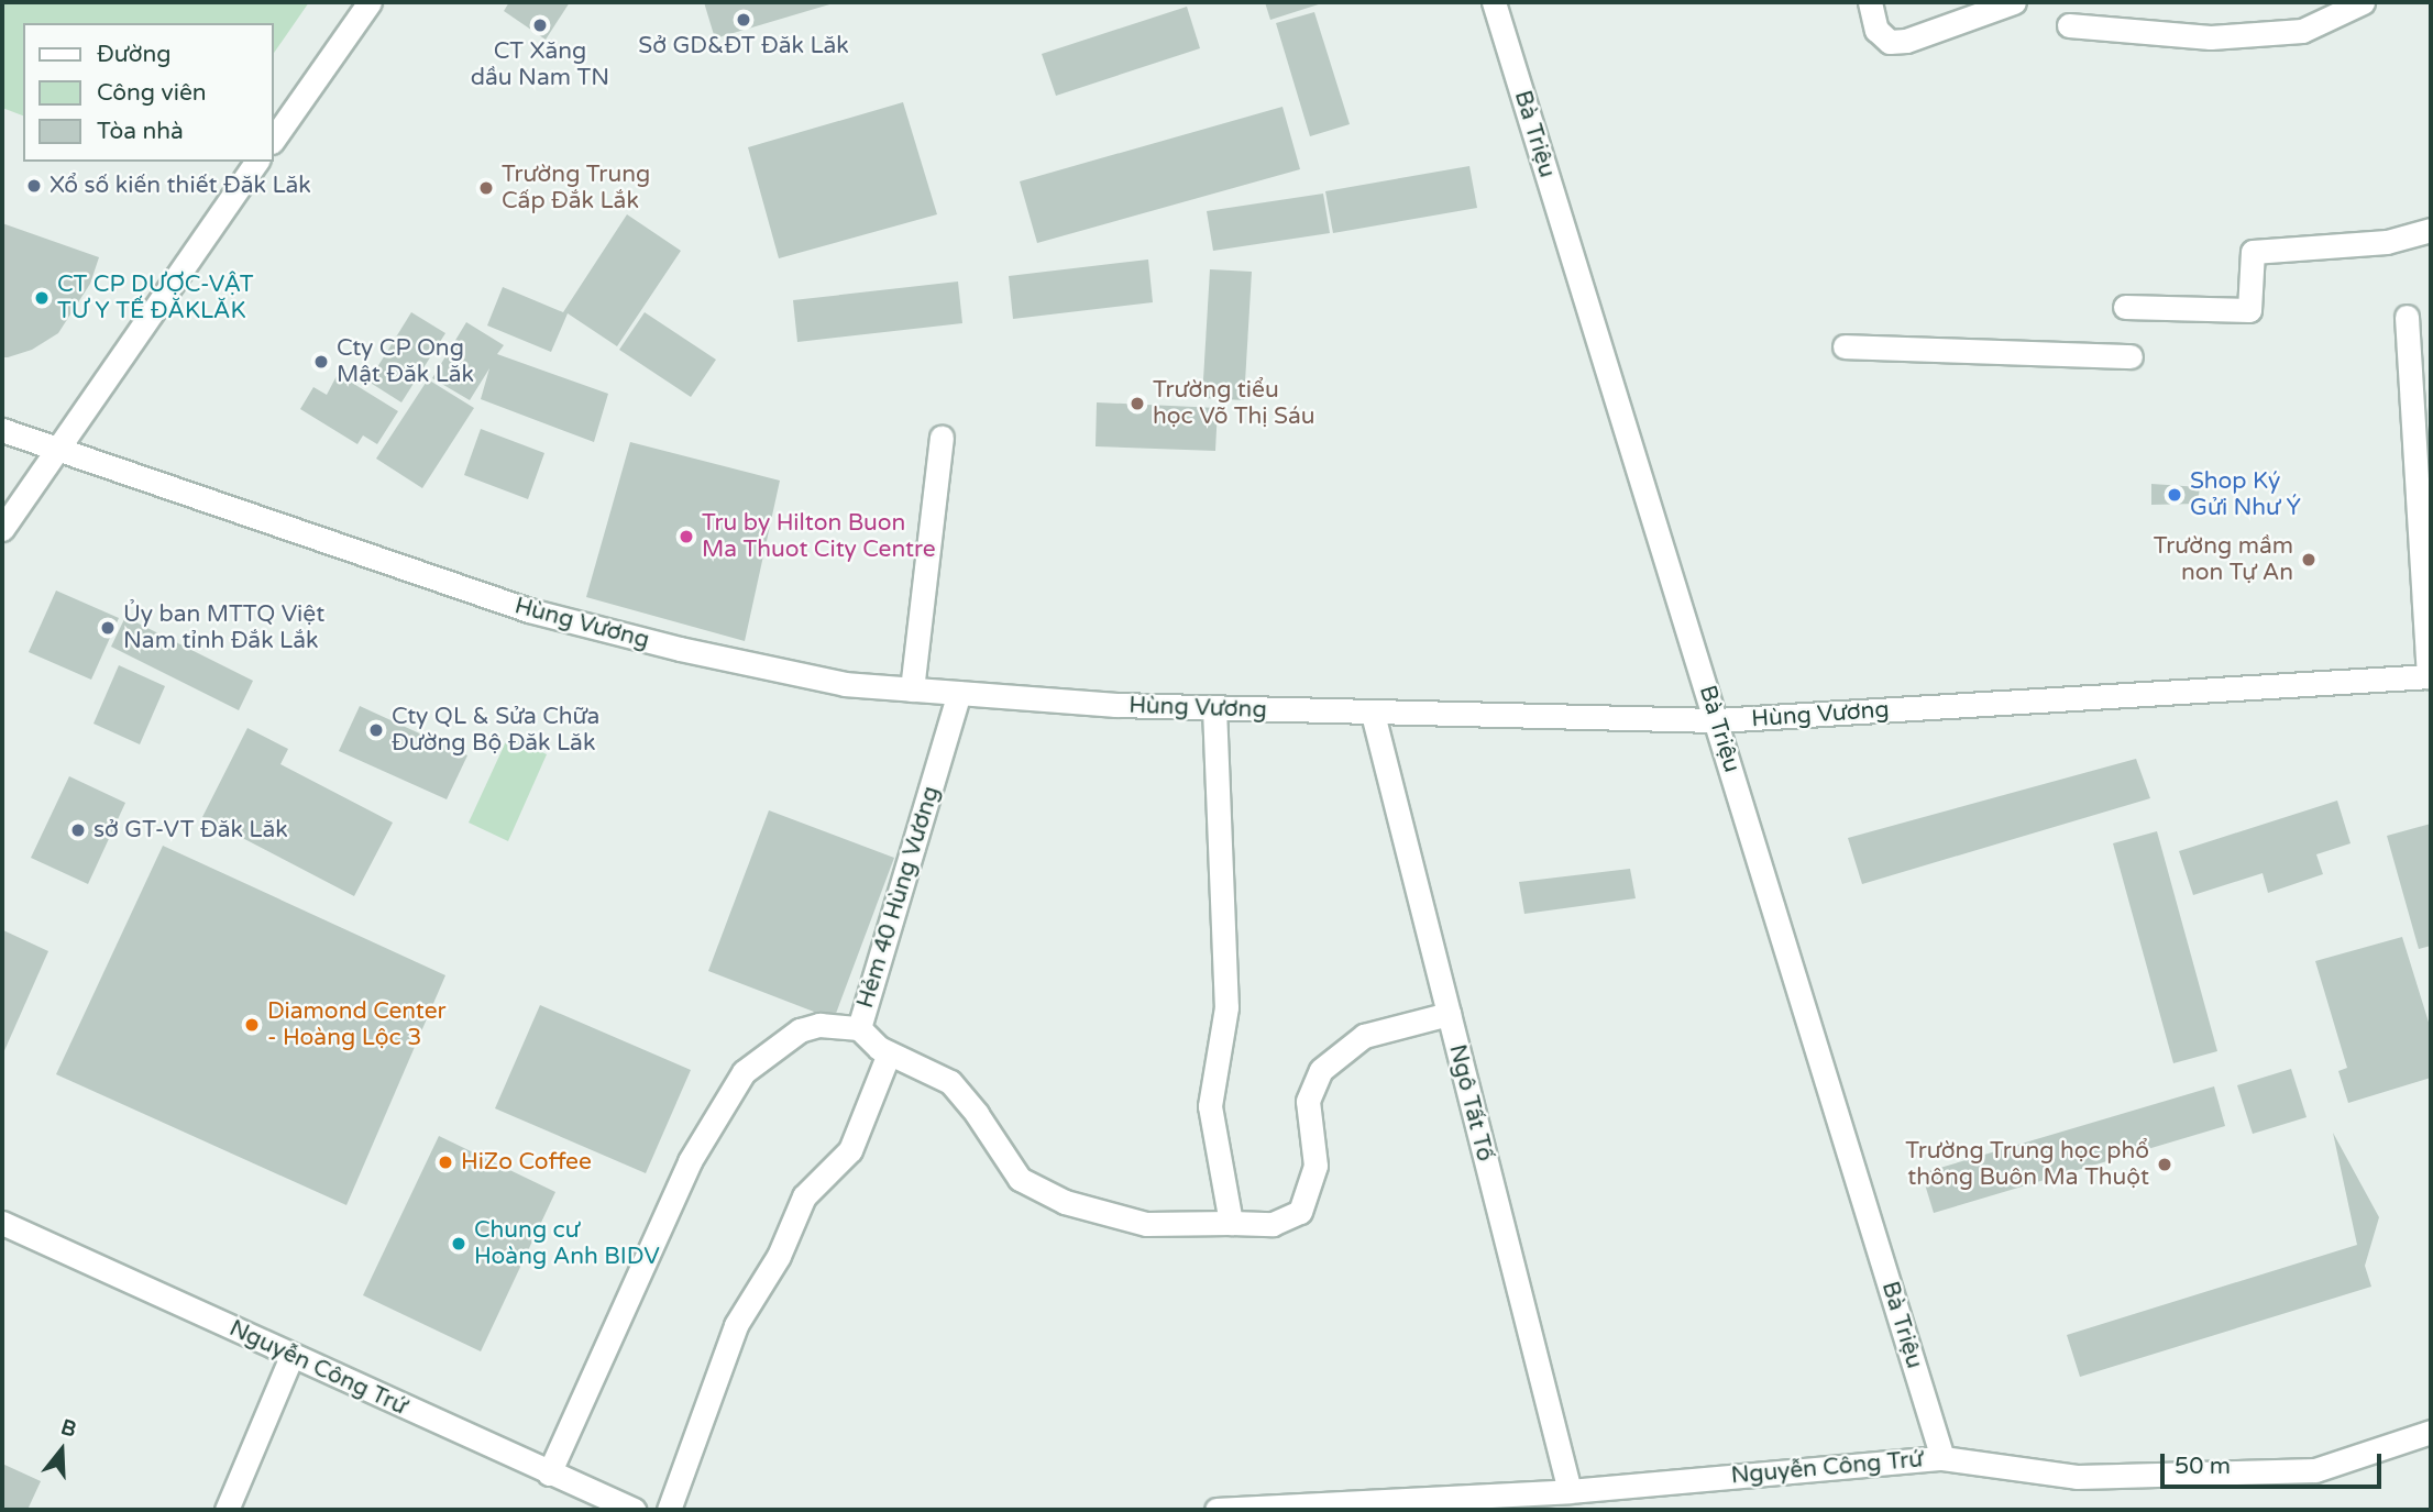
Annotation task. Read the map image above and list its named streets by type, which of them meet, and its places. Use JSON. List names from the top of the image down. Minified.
{"streets":{"street":["Bà Triệu","Hùng Vương","Hẻm 40 Hùng Vương","Ngô Tất Tố","Nguyễn Công Trứ"]},"crossings":[["Bà Triệu","Hùng Vương"],["Bà Triệu","Nguyễn Công Trứ"],["Hùng Vương","Hẻm 40 Hùng Vương"],["Hùng Vương","Ngô Tất Tố"],["Hẻm 40 Hùng Vương","Ngô Tất Tố"],["Ngô Tất Tố","Nguyễn Công Trứ"]],"places":["Sở GD&ĐT Đăk Lăk","CT Xăng dầu Nam TN","Xổ số kiến thiết Đăk Lăk","Trường Trung Cấp Đắk Lắk","CT CP DƯỢC-VẬT TƯ Y TẾ ĐĂKLĂK","Cty CP Ong Mật Đăk Lăk","Trường tiểu học Võ Thị Sáu","Shop Ký Gửi Như Ý","Tru by Hilton Buon Ma Thuot City Centre","Trường mầm non Tự An","Ủy ban MTTQ Việt Nam tỉnh Đắk Lắk","Cty QL & Sửa Chữa Đường Bộ Đăk Lăk","sở GT-VT Đăk Lăk","Diamond Center - Hoàng Lộc 3","HiZo Coffee","Trường Trung học phổ thông Buôn Ma Thuột","Chung cư Hoàng Anh BIDV"],"legend":["Đường","Công viên","Tòa nhà"],"scale_bar":"50 m","north":"top"}
